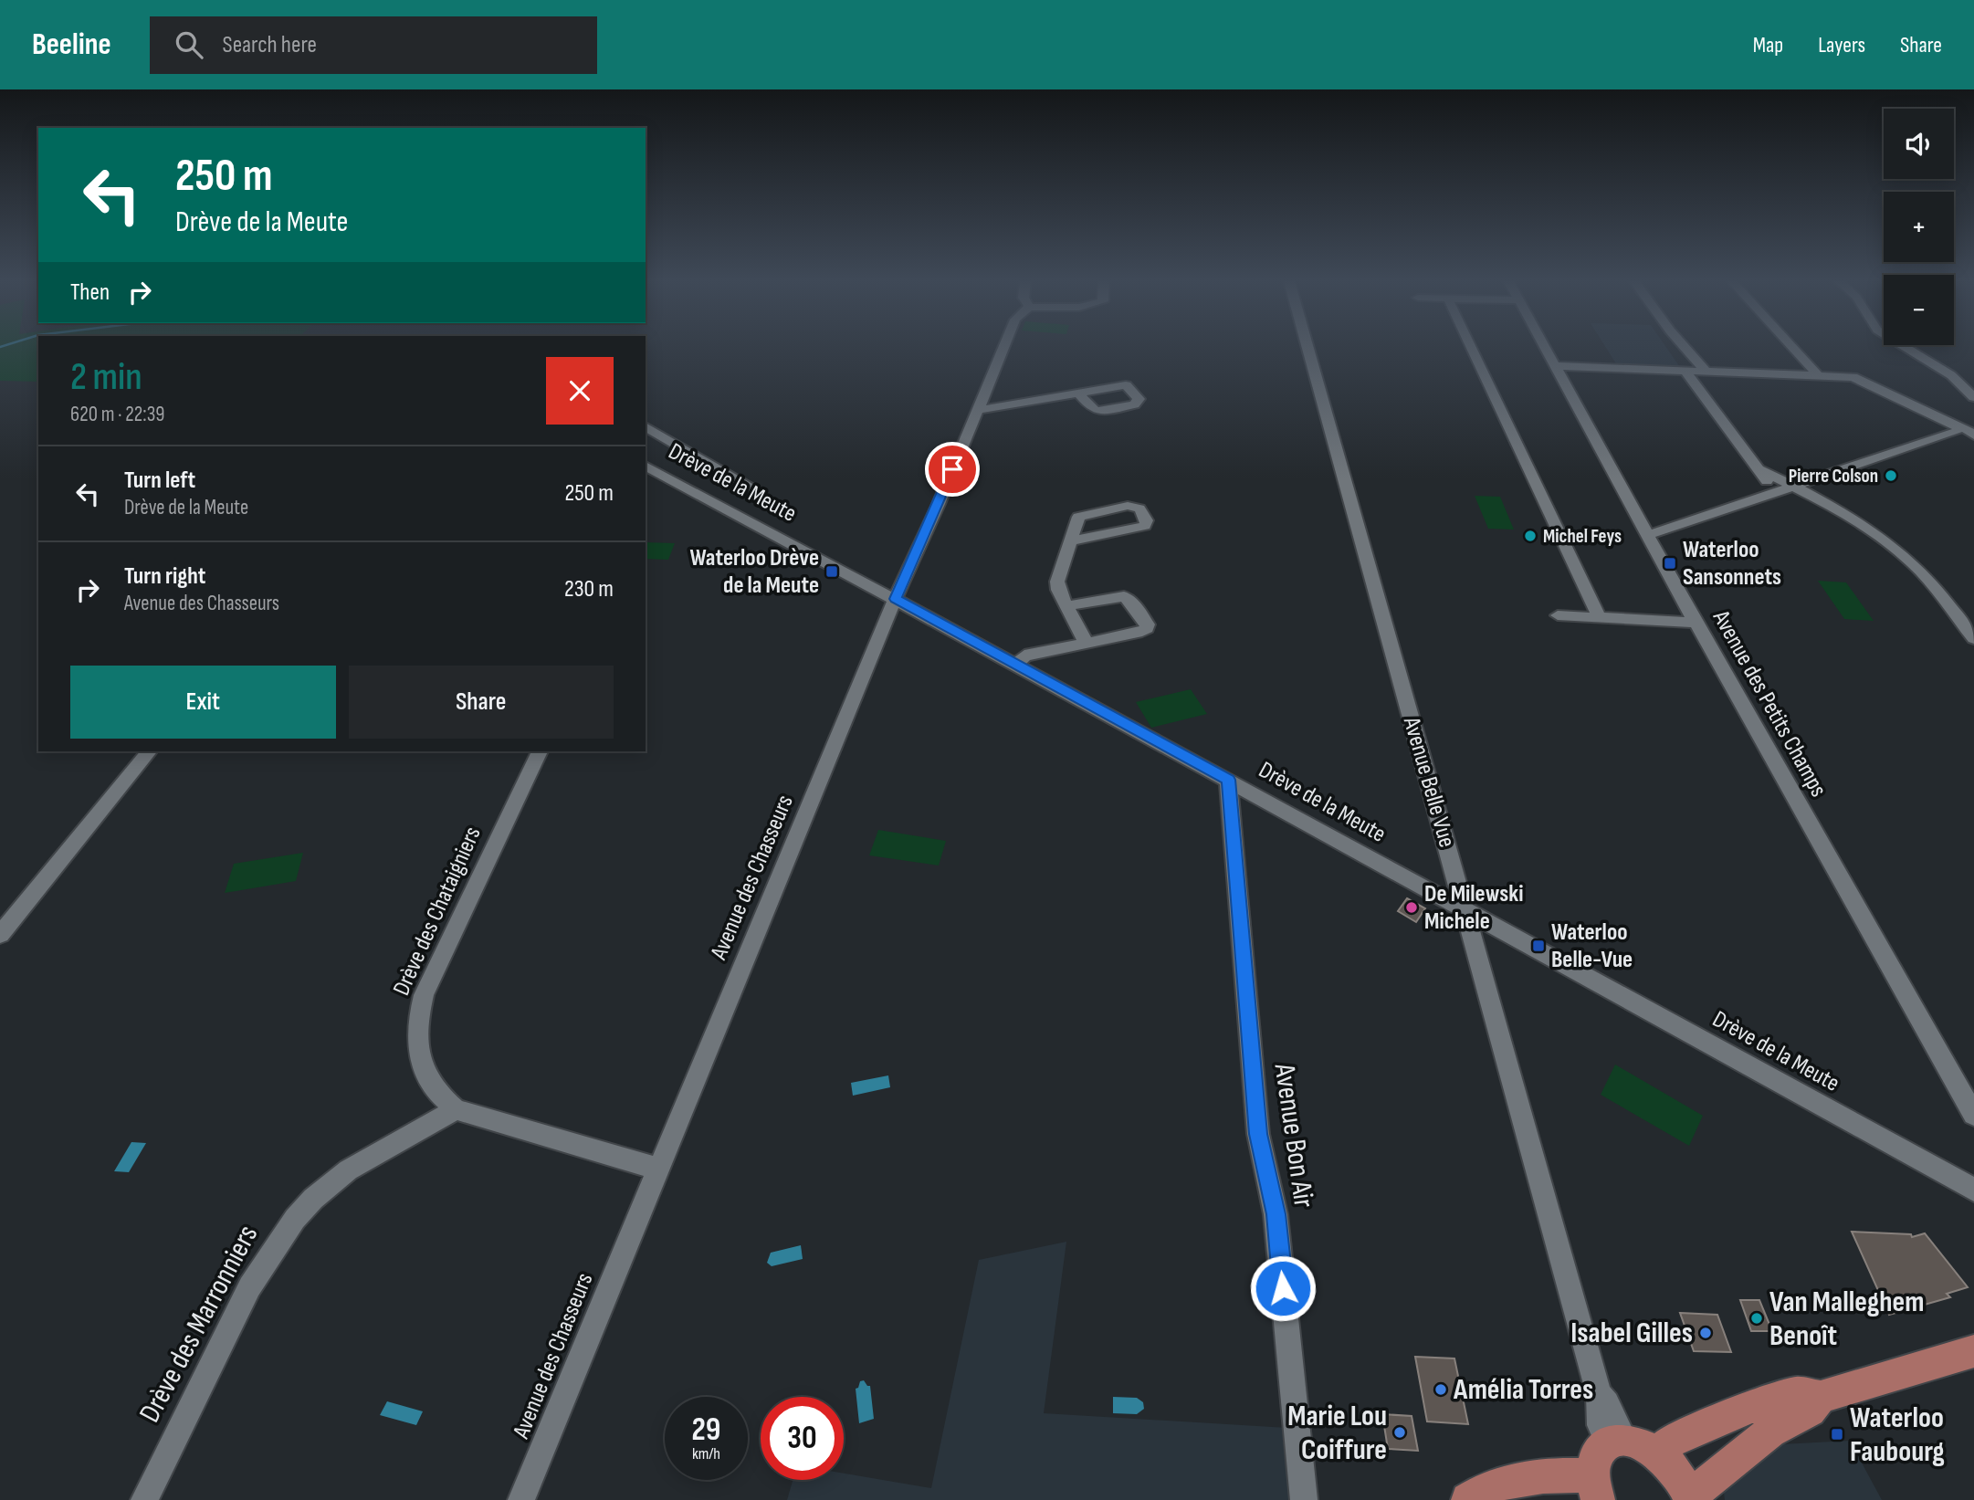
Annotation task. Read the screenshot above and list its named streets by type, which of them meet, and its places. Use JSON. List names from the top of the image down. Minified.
{"streets":{"street":["Drève de la Meute","Avenue des Petits Champs","Avenue Belle Vue","Avenue des Chasseurs","Drève des Chataigniers","Avenue Bon Air","Drève des Marronniers"]},"crossings":[["Drève de la Meute","Avenue Belle Vue"],["Drève de la Meute","Avenue des Chasseurs"],["Drève de la Meute","Avenue Bon Air"],["Avenue des Chasseurs","Drève des Chataigniers"],["Drève des Chataigniers","Drève des Marronniers"]],"places":{"other":["Pierre Colson","Michel Feys","De Milewski Michele","Van Malleghem Benoît","Isabel Gilles","Amélia Torres","Marie Lou Coiffure"],"transit":["Waterloo Sansonnets","Waterloo Drève de la Meute","Waterloo Belle-Vue","Waterloo Faubourg"]},"page":{"header":"Beeline","search":"Search here","nav":["Map","Layers","Share"],"map_buttons":["+","−"],"turn":["250 m","Drève de la Meute"],"then":"Then","heading":["2 min","620 m · 22:39"],"list":[{"name":"Turn left","note":"Drève de la Meute","value":"250 m"},{"name":"Turn right","note":"Avenue des Chasseurs","value":"230 m"}],"buttons":["Exit","Share"],"speed":"29 km/h","limit":"30"}}
